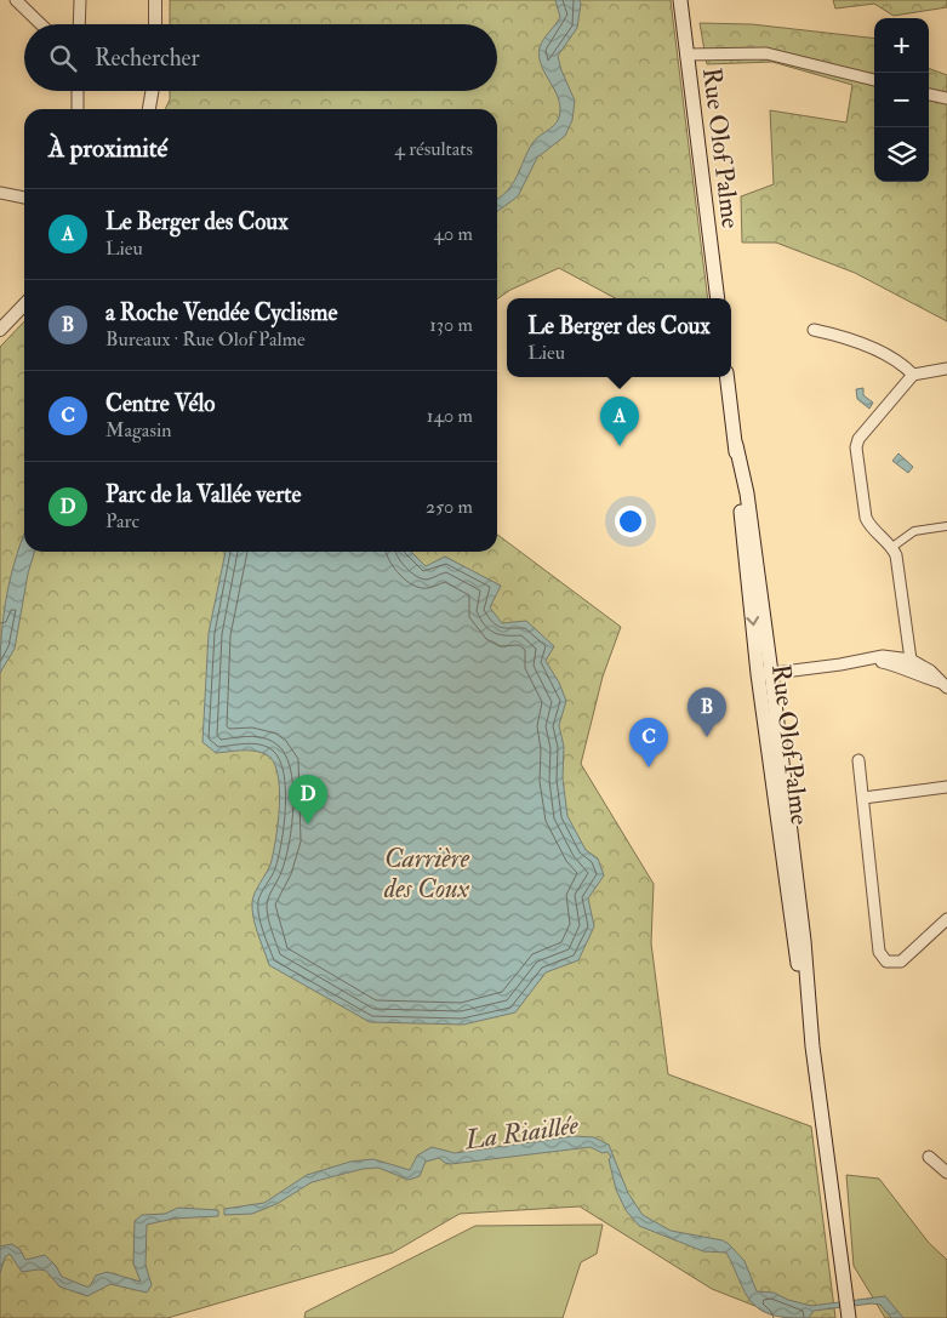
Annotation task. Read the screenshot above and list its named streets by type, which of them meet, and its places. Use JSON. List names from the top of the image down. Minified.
{"streets":{"main road":["Rue Olof Palme"]},"water":["Carrière des Coux","La Riaillée"],"page":{"map_buttons":["+","−"],"search":"Rechercher","heading":["À proximité","4 résultats"],"list":[{"mark":"A","name":"Le Berger des Coux","note":"Lieu","value":"40 m"},{"mark":"B","name":"a Roche Vendée Cyclisme","note":"Bureaux · Rue Olof Palme","value":"130 m"},{"mark":"C","name":"Centre Vélo","note":"Magasin","value":"140 m"},{"mark":"D","name":"Parc de la Vallée verte","note":"Parc","value":"250 m"}],"popup":["Le Berger des Coux","Lieu"],"pins":["A","B","C","D"]}}
